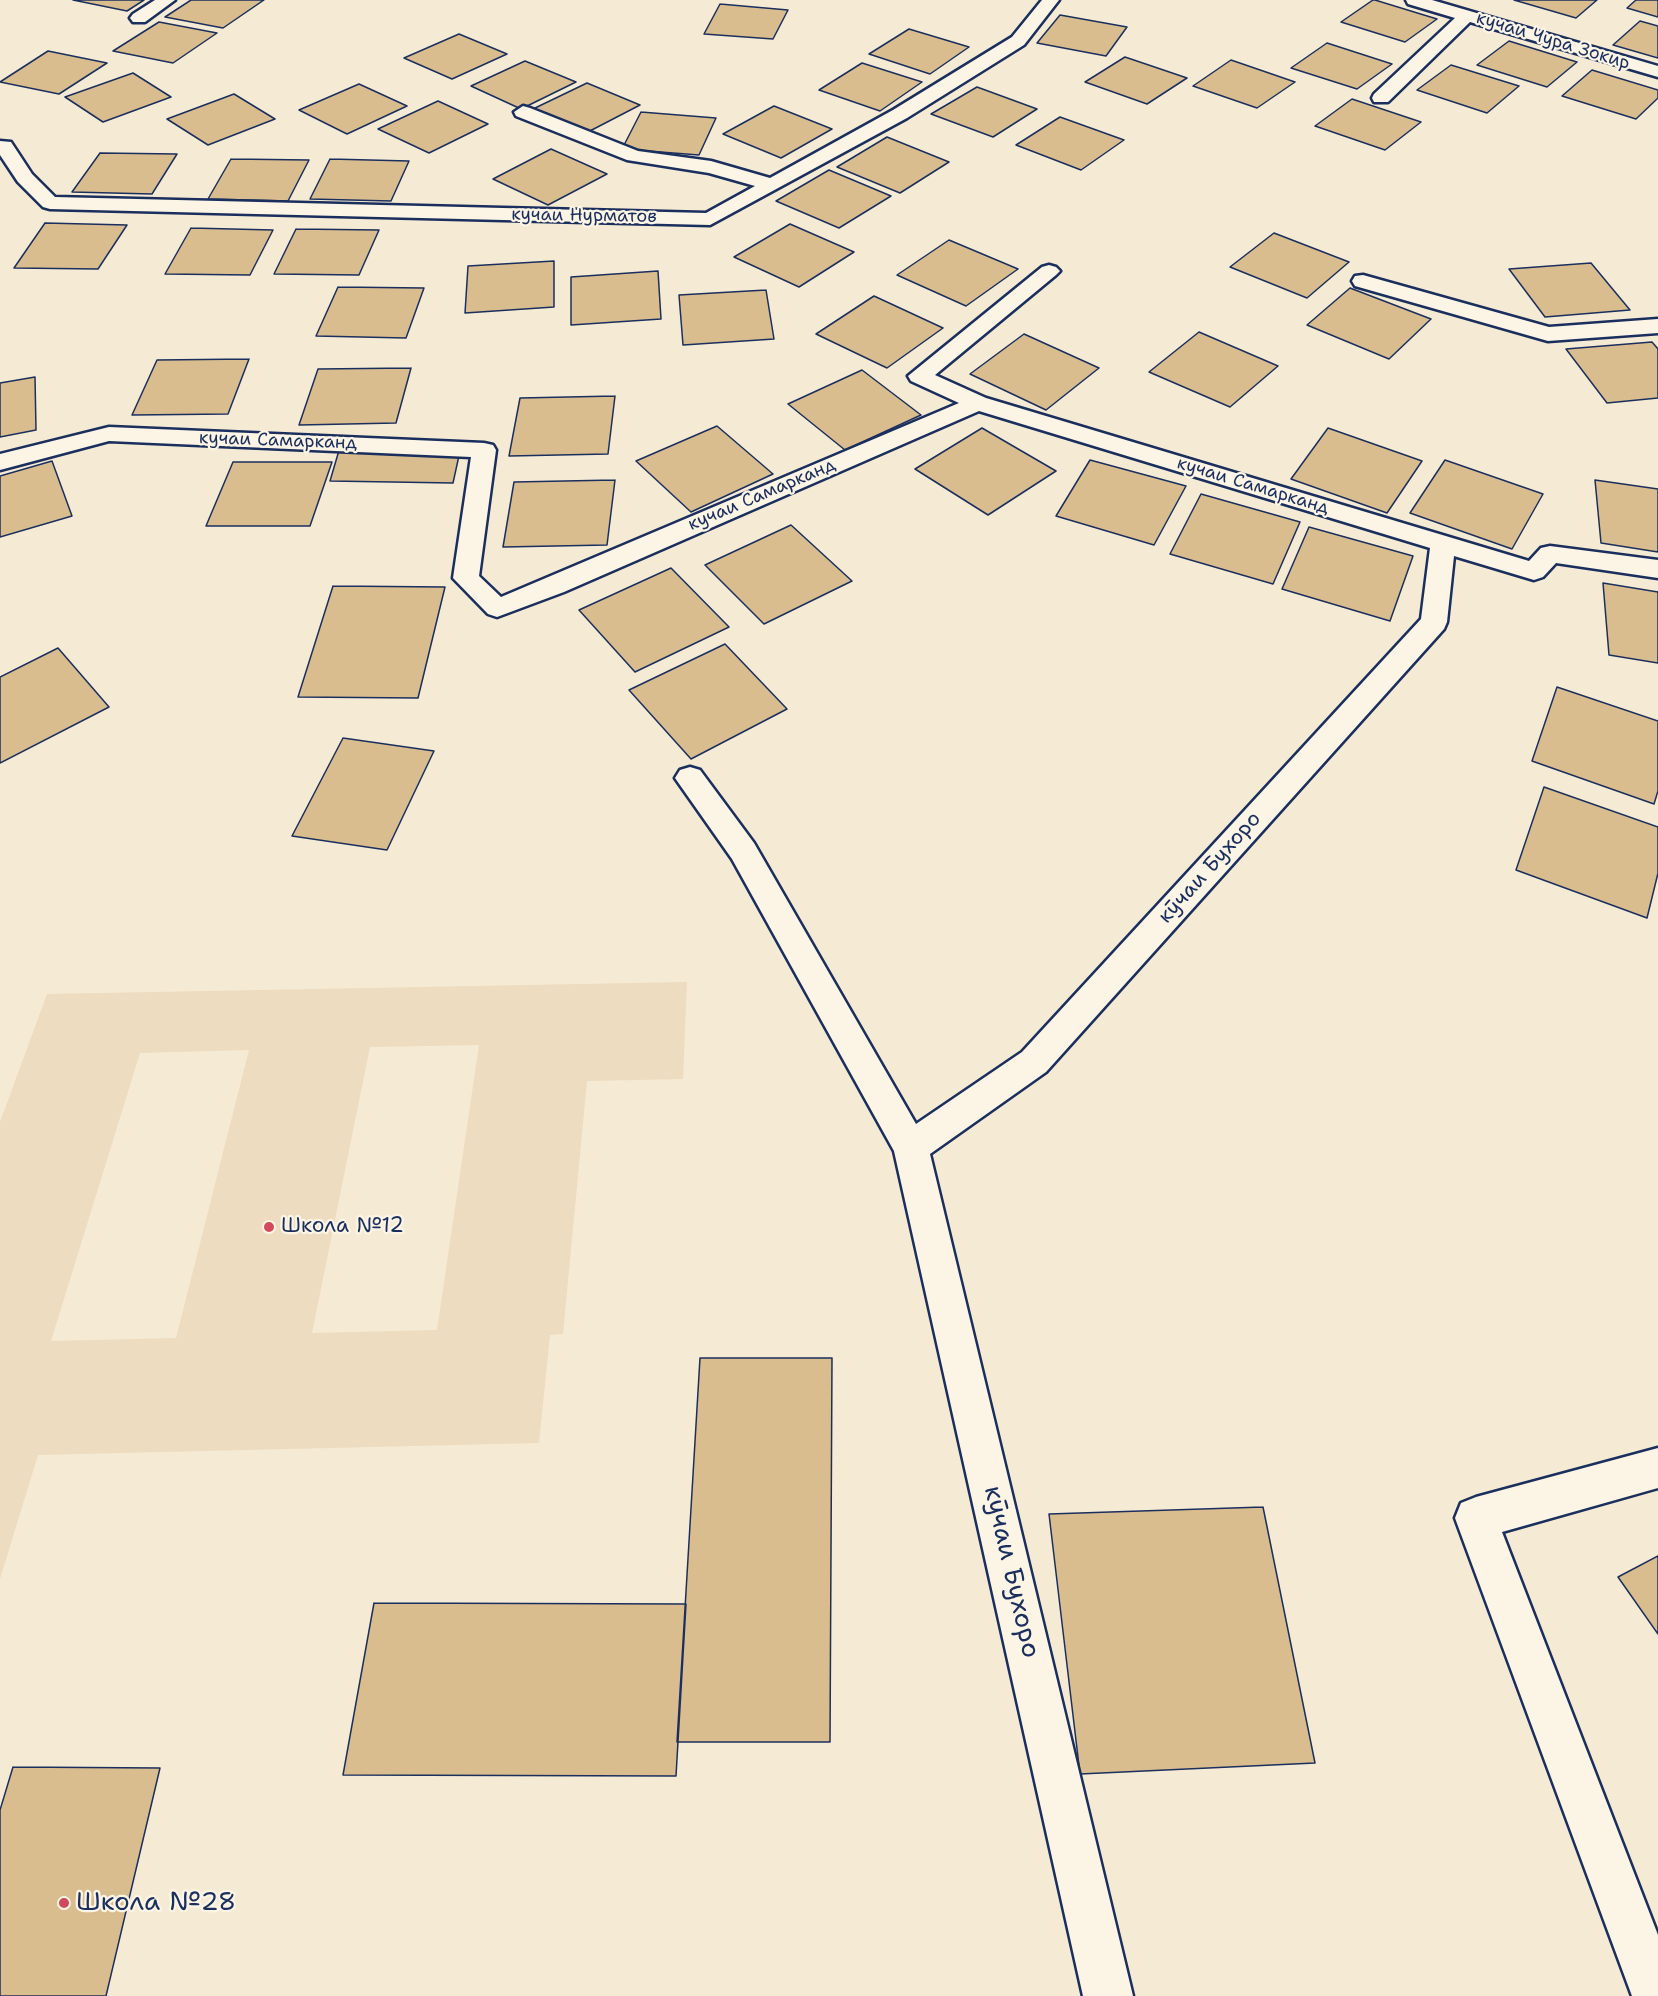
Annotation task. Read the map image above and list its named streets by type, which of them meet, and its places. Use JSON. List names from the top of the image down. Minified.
{"streets":{"street":["кучаи Чура Зокир","кучаи Нурматов","кучаи Самарканд","кӯчаи Бухоро"]},"crossings":[["кучаи Самарканд","кӯчаи Бухоро"]],"places":["Школа №12","Школа №28"]}
